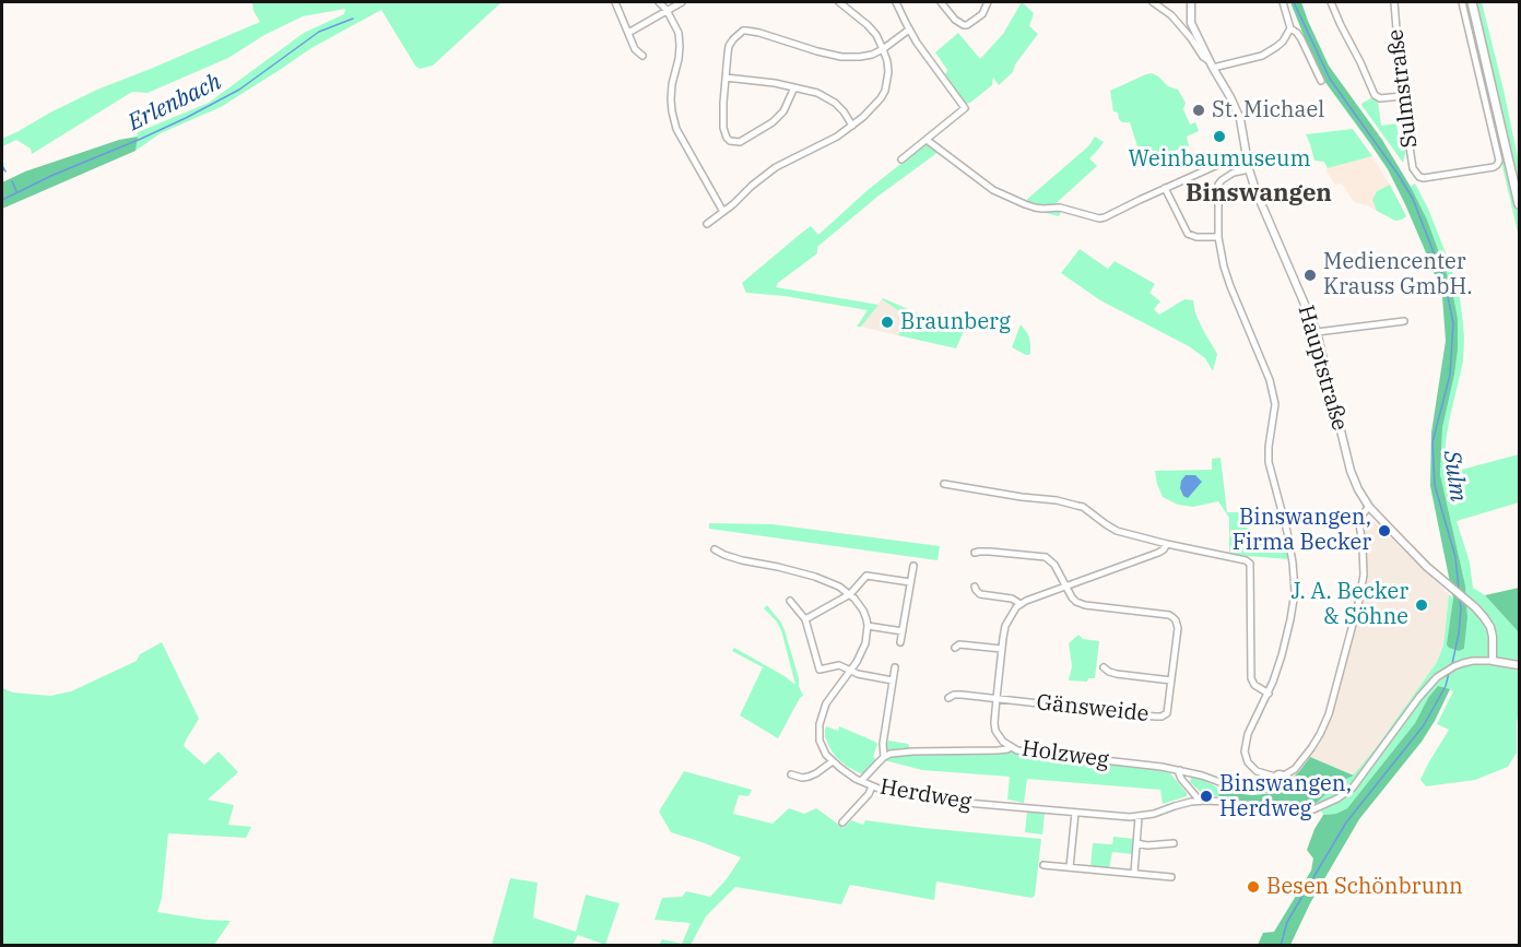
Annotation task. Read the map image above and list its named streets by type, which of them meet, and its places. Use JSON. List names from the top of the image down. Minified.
{"streets":{"street":["Sulmstraße","Hauptstraße","Gänsweide","Holzweg","Herdweg"]},"crossings":[["Hauptstraße","Holzweg"],["Hauptstraße","Herdweg"]],"districts":["Binswangen"],"water":["Erlenbach","Sulm"],"places":["St. Michael","Weinbaumuseum","Mediencenter Krauss GmbH.","Braunberg","Binswangen, Firma Becker","J. A. Becker & Söhne","Binswangen, Herdweg","Besen Schönbrunn"]}
